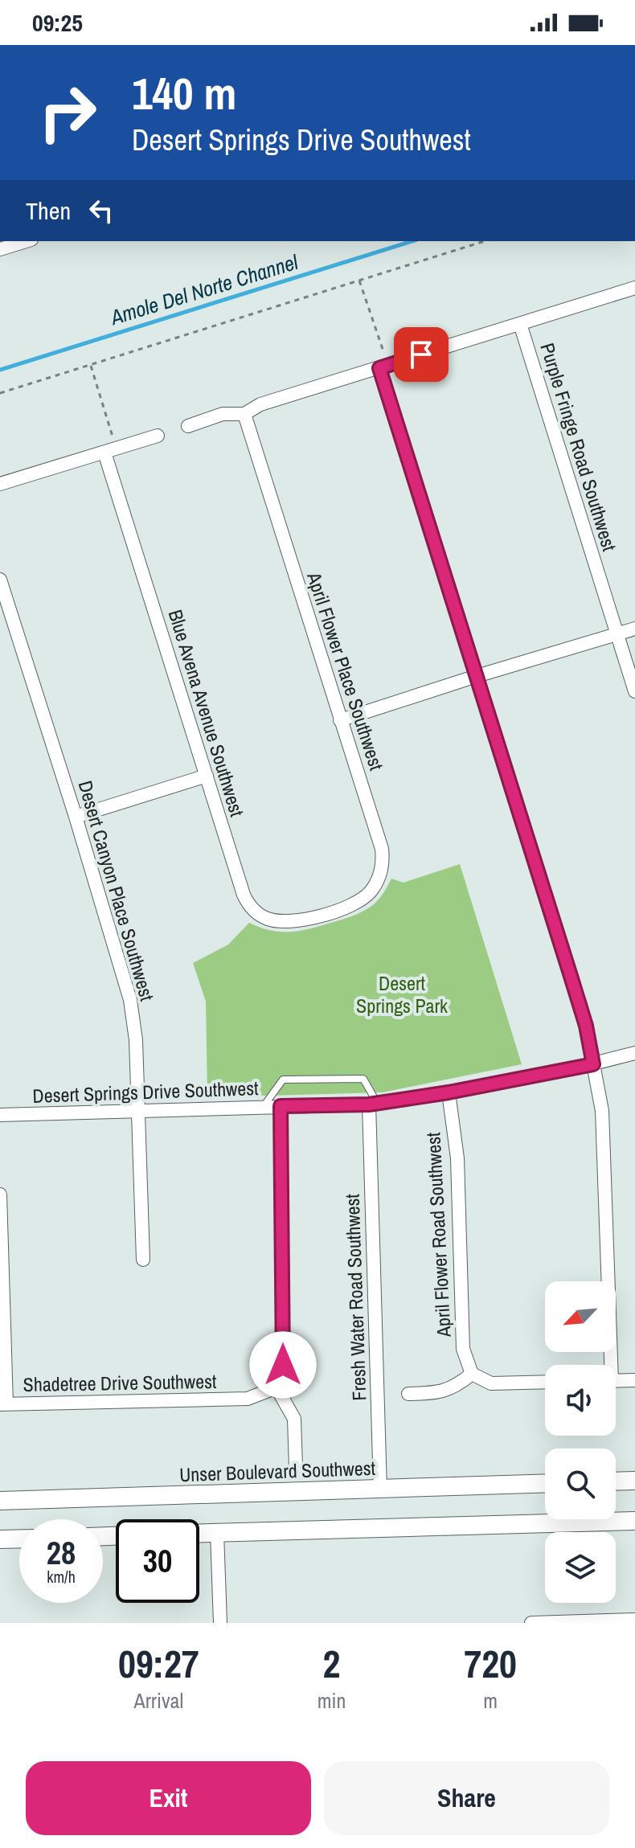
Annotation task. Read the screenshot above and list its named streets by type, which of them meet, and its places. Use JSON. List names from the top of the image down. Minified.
{"streets":{"main road":["Unser Boulevard Southwest"],"street":["Purple Fringe Road Southwest","April Flower Place Southwest","Blue Avena Avenue Southwest","Desert Canyon Place Southwest","Desert Springs Drive Southwest","April Flower Road Southwest","Fresh Water Road Southwest","Shadetree Drive Southwest"]},"crossings":[["April Flower Place Southwest","Blue Avena Avenue Southwest"],["Desert Canyon Place Southwest","Desert Springs Drive Southwest"],["Desert Springs Drive Southwest","April Flower Road Southwest"],["Desert Springs Drive Southwest","Fresh Water Road Southwest"],["Fresh Water Road Southwest","Unser Boulevard Southwest"]],"water":["Amole Del Norte Channel"],"parks":["Desert Springs Park"],"north":"bottom left","page":{"status":"09:25","turn":["140 m","Desert Springs Drive Southwest"],"then":"Then","speed":"28 km/h","limit":"30","eta":["09:27","Arrival","2","min","720","m"],"buttons":["Exit","Share"]}}
